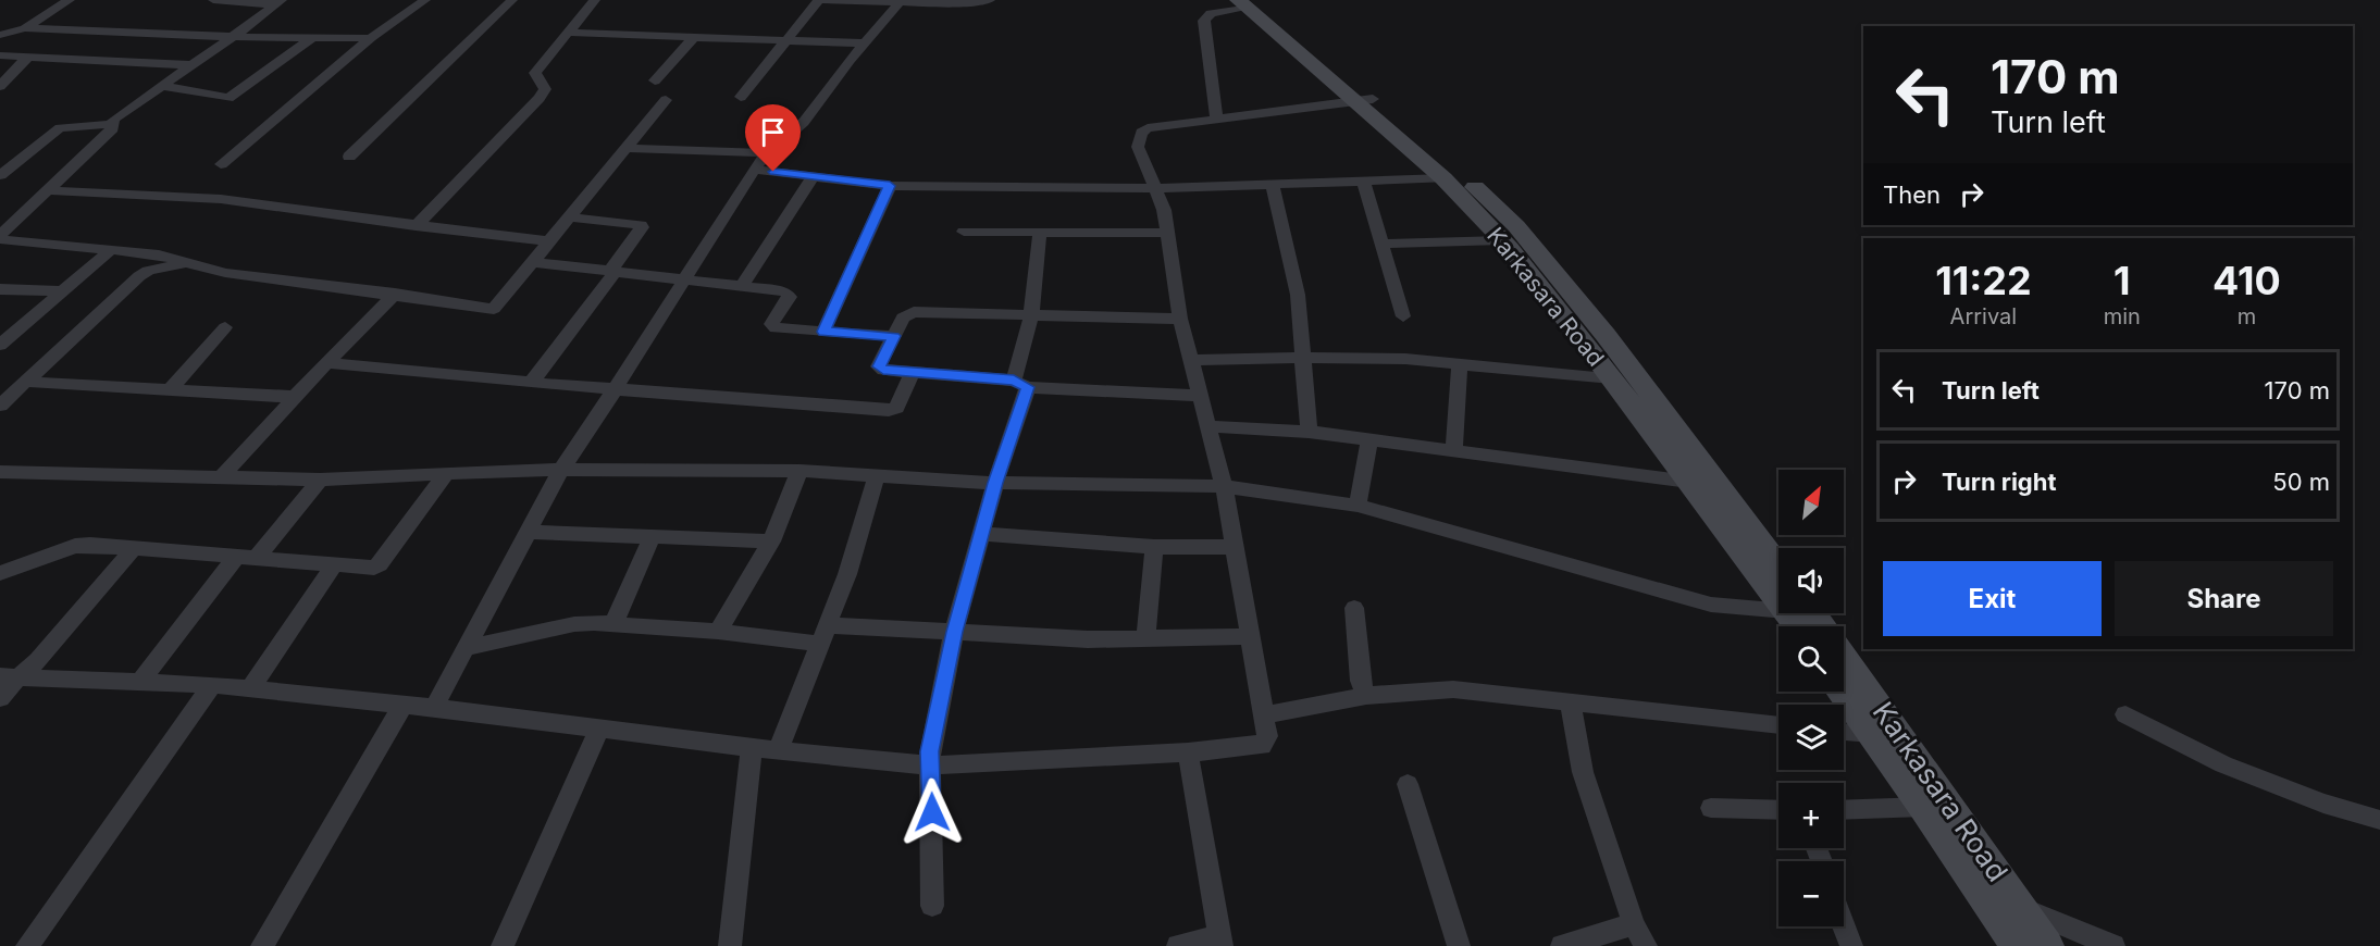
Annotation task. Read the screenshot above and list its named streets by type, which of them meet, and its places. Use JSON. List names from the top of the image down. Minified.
{"streets":{"main road":["Karkasara Road"]},"north":"top right","page":{"turn":["170 m","Turn left"],"then":"Then","eta":["11:22","Arrival","1","min","410","m"],"list":[{"name":"Turn left","value":"170 m"},{"name":"Turn right","value":"50 m"}],"map_buttons":["+","−"],"buttons":["Exit","Share"]}}
